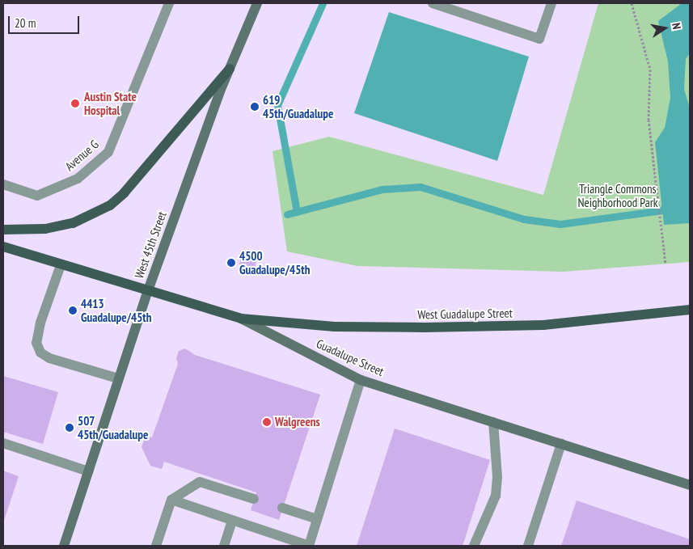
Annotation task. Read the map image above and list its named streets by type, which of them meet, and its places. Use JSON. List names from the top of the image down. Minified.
{"streets":{"main road":["West 45th Street","West Guadalupe Street","Guadalupe Street"],"lane":["Avenue G"]},"crossings":[["West 45th Street","Guadalupe Street"],["West Guadalupe Street","Guadalupe Street"]],"parks":["Triangle Commons Neighborhood Park"],"places":["Austin State Hospital","619 45th/Guadalupe","4500 Guadalupe/45th","4413 Guadalupe/45th","Walgreens","507 45th/Guadalupe"],"scale_bar":"20 m","north":"right"}
